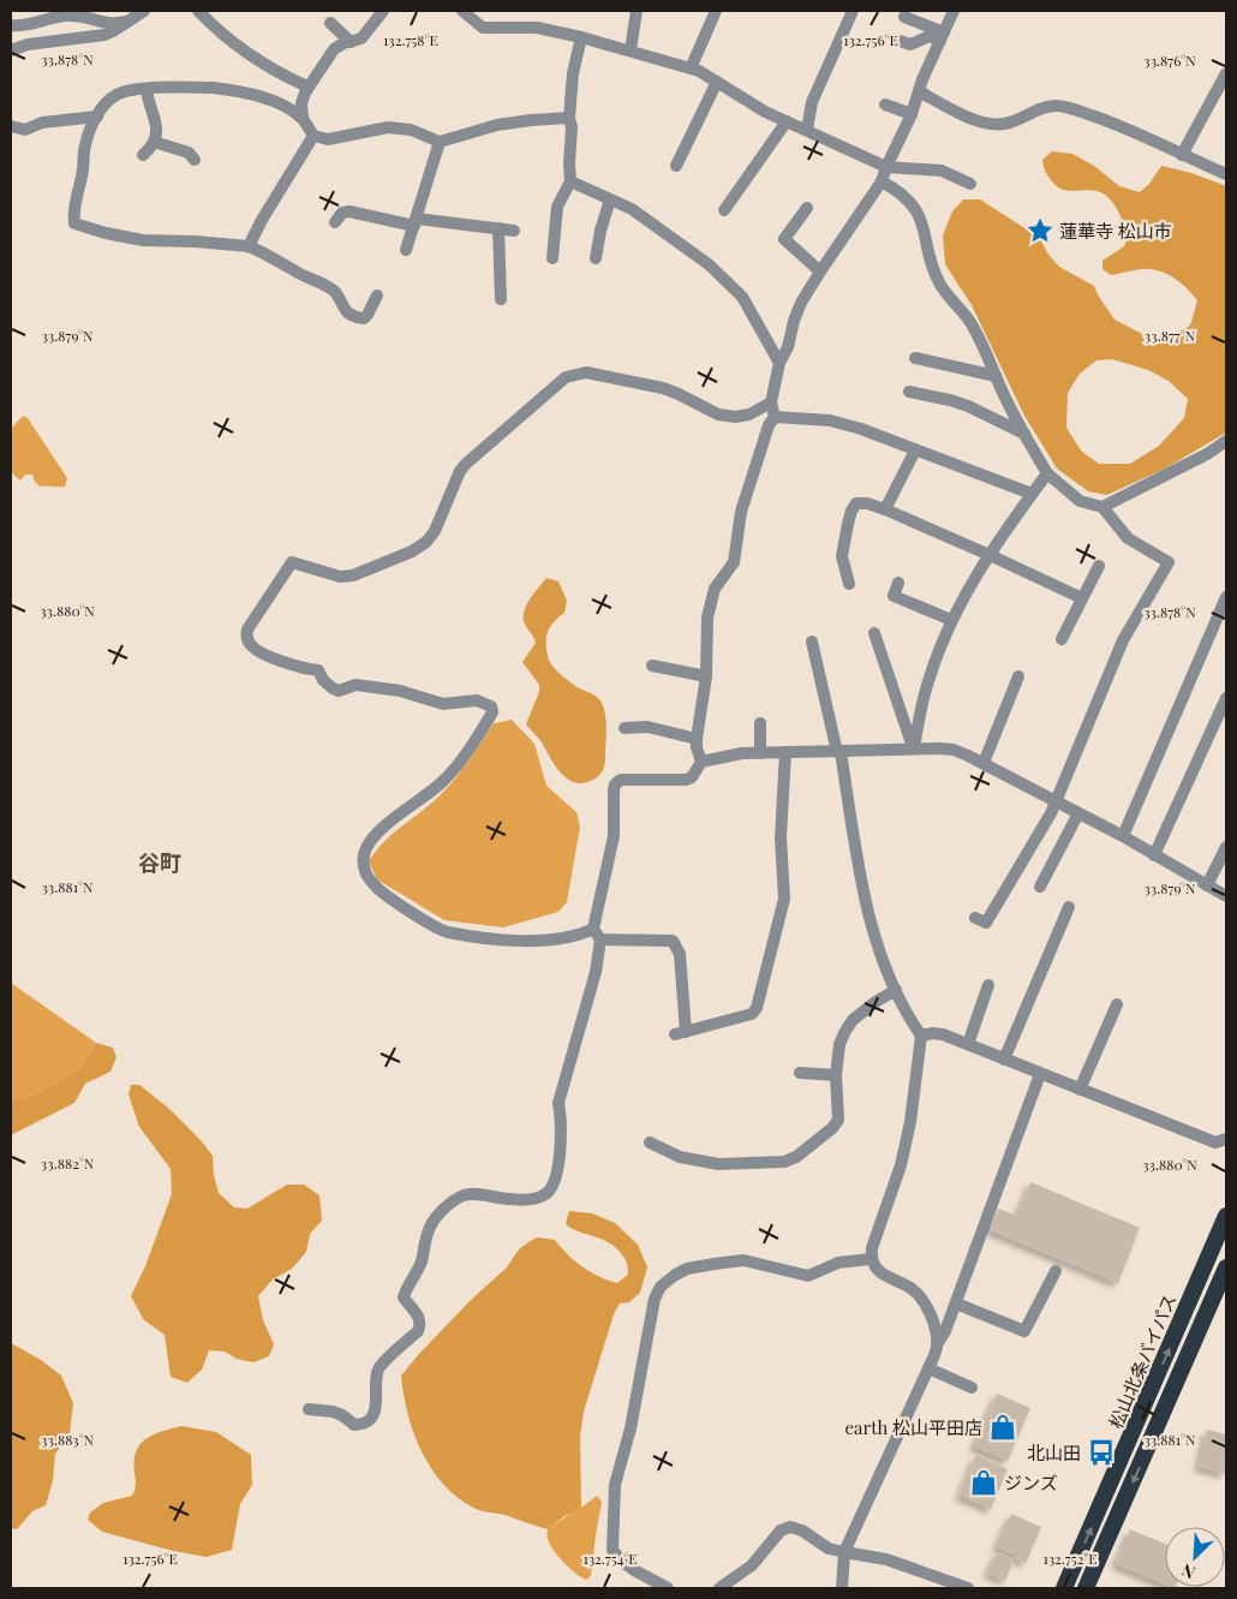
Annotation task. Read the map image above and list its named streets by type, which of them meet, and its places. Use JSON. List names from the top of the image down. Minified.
{"streets":{"highway":["松山北条バイパス"]},"districts":["谷町"],"places":{"place":["蓮華寺 松山市"],"shop":["earth 松山平田店","ジンズ"],"bus stop":["北山田"]},"north":"bottom left","coordinates":["132.758°E","132.756°E","33.878°N","33.876°N","33.879°N","33.877°N","33.880°N","33.881°N","33.882°N","33.883°N","132.754°E","132.752°E"]}
